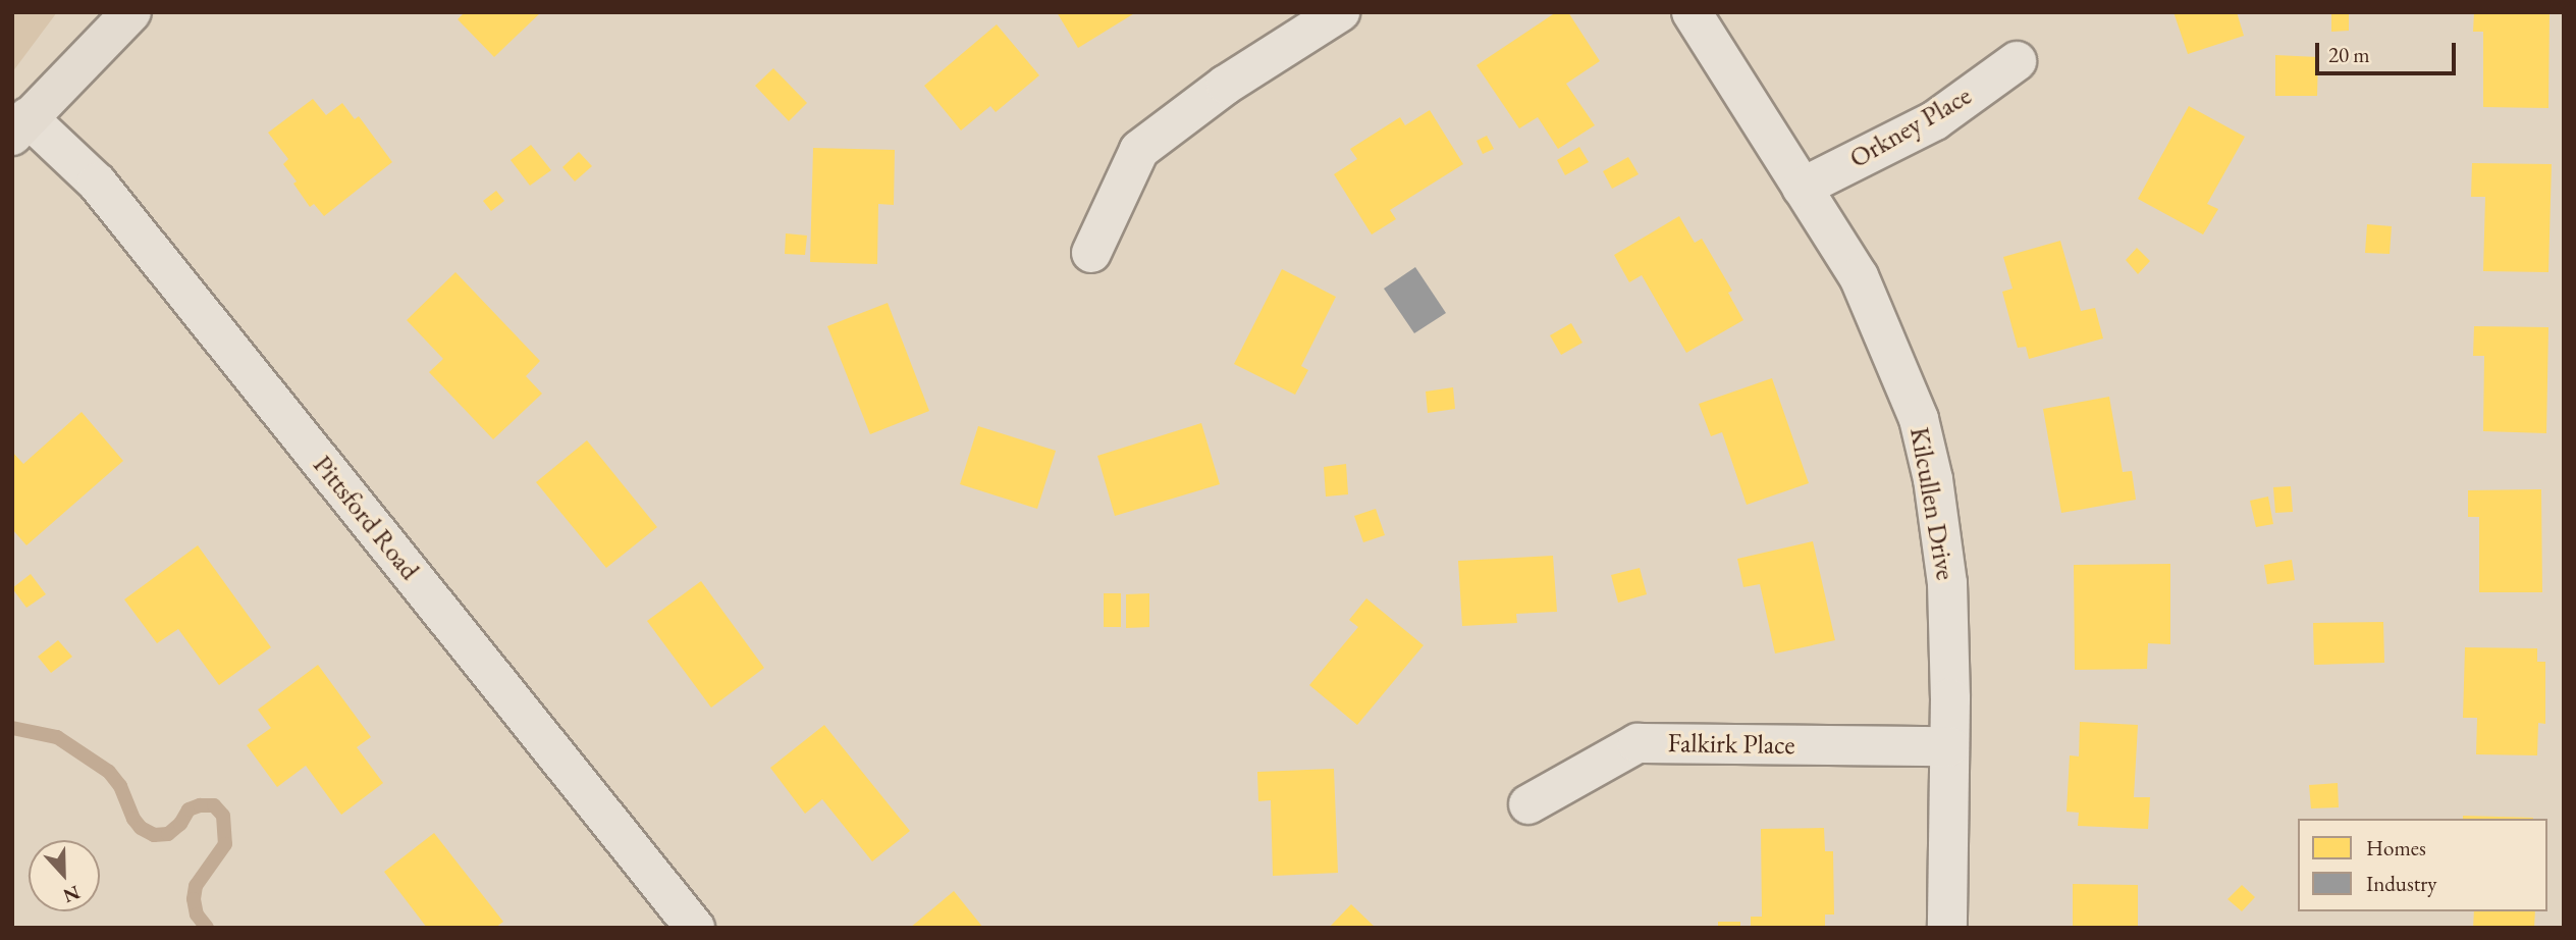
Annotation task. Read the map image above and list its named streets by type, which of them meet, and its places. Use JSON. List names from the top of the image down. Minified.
{"streets":{"street":["Orkney Place","Kilcullen Drive","Pittsford Road","Falkirk Place"]},"crossings":[["Orkney Place","Kilcullen Drive"],["Kilcullen Drive","Falkirk Place"]],"legend":["Homes","Industry"],"scale_bar":"20 m","north":"bottom"}
